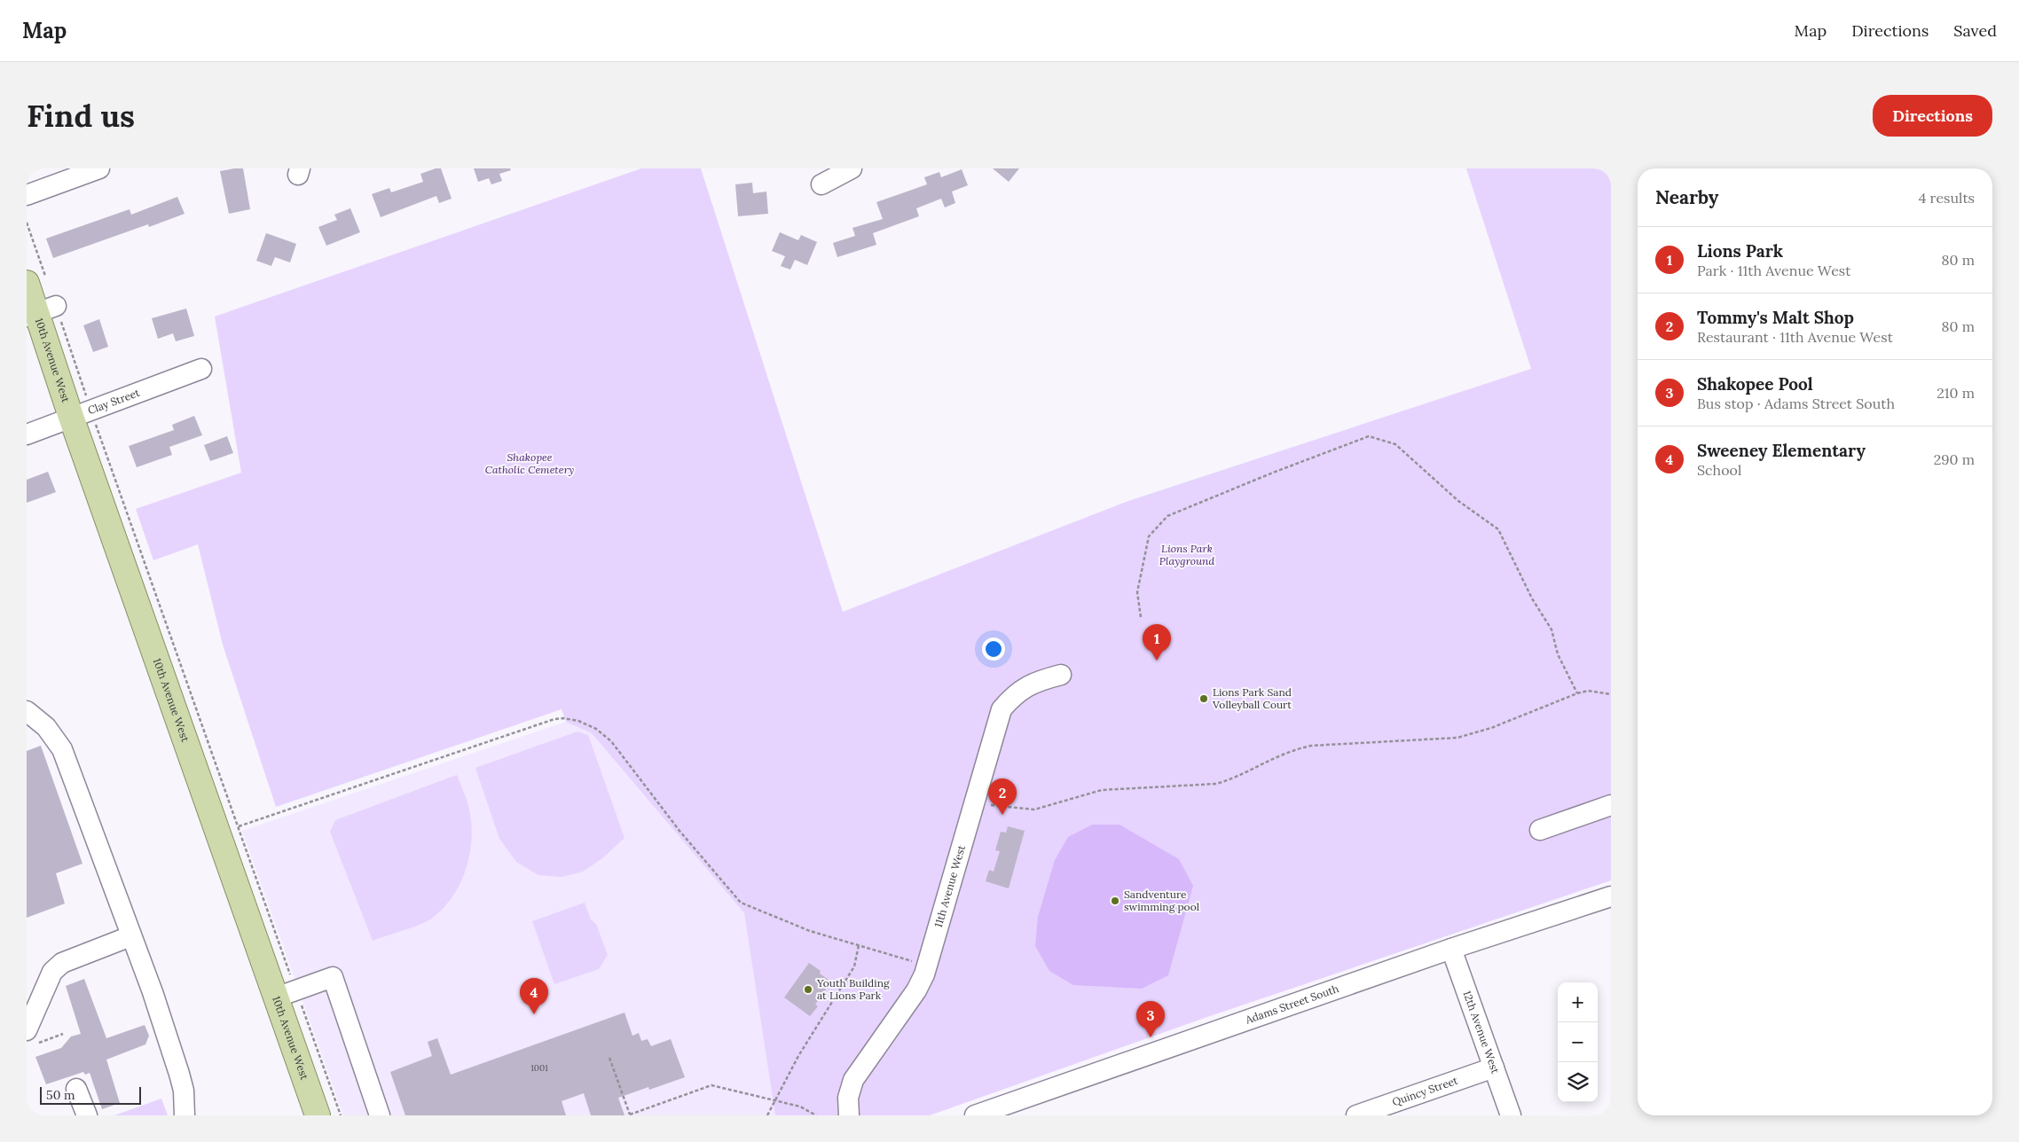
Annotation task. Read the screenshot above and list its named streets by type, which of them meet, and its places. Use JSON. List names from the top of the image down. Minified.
{"streets":{"main road":["10th Avenue West"],"street":["Clay Street","11th Avenue West","Adams Street South","12th Avenue West","Quincy Street"]},"crossings":[["10th Avenue West","Clay Street"],["Adams Street South","12th Avenue West"],["12th Avenue West","Quincy Street"]],"parks":["Shakopee Catholic Cemetery","Lions Park Playground"],"places":["Lions Park Sand Volleyball Court","Sandventure swimming pool","Youth Building at Lions Park"],"house_numbers":["1001"],"scale_bar":"50 m","page":{"header":"Map","nav":["Map","Directions","Saved"],"buttons":"Directions","title":"Find us","heading":["Nearby","4 results"],"list":[{"mark":"1","name":"Lions Park","note":"Park · 11th Avenue West","value":"80 m"},{"mark":"2","name":"Tommy's Malt Shop","note":"Restaurant · 11th Avenue West","value":"80 m"},{"mark":"3","name":"Shakopee Pool","note":"Bus stop · Adams Street South","value":"210 m"},{"mark":"4","name":"Sweeney Elementary","note":"School","value":"290 m"}],"pins":["1","2","4","3"],"map_buttons":["+","−"],"scale":"50 m"}}
